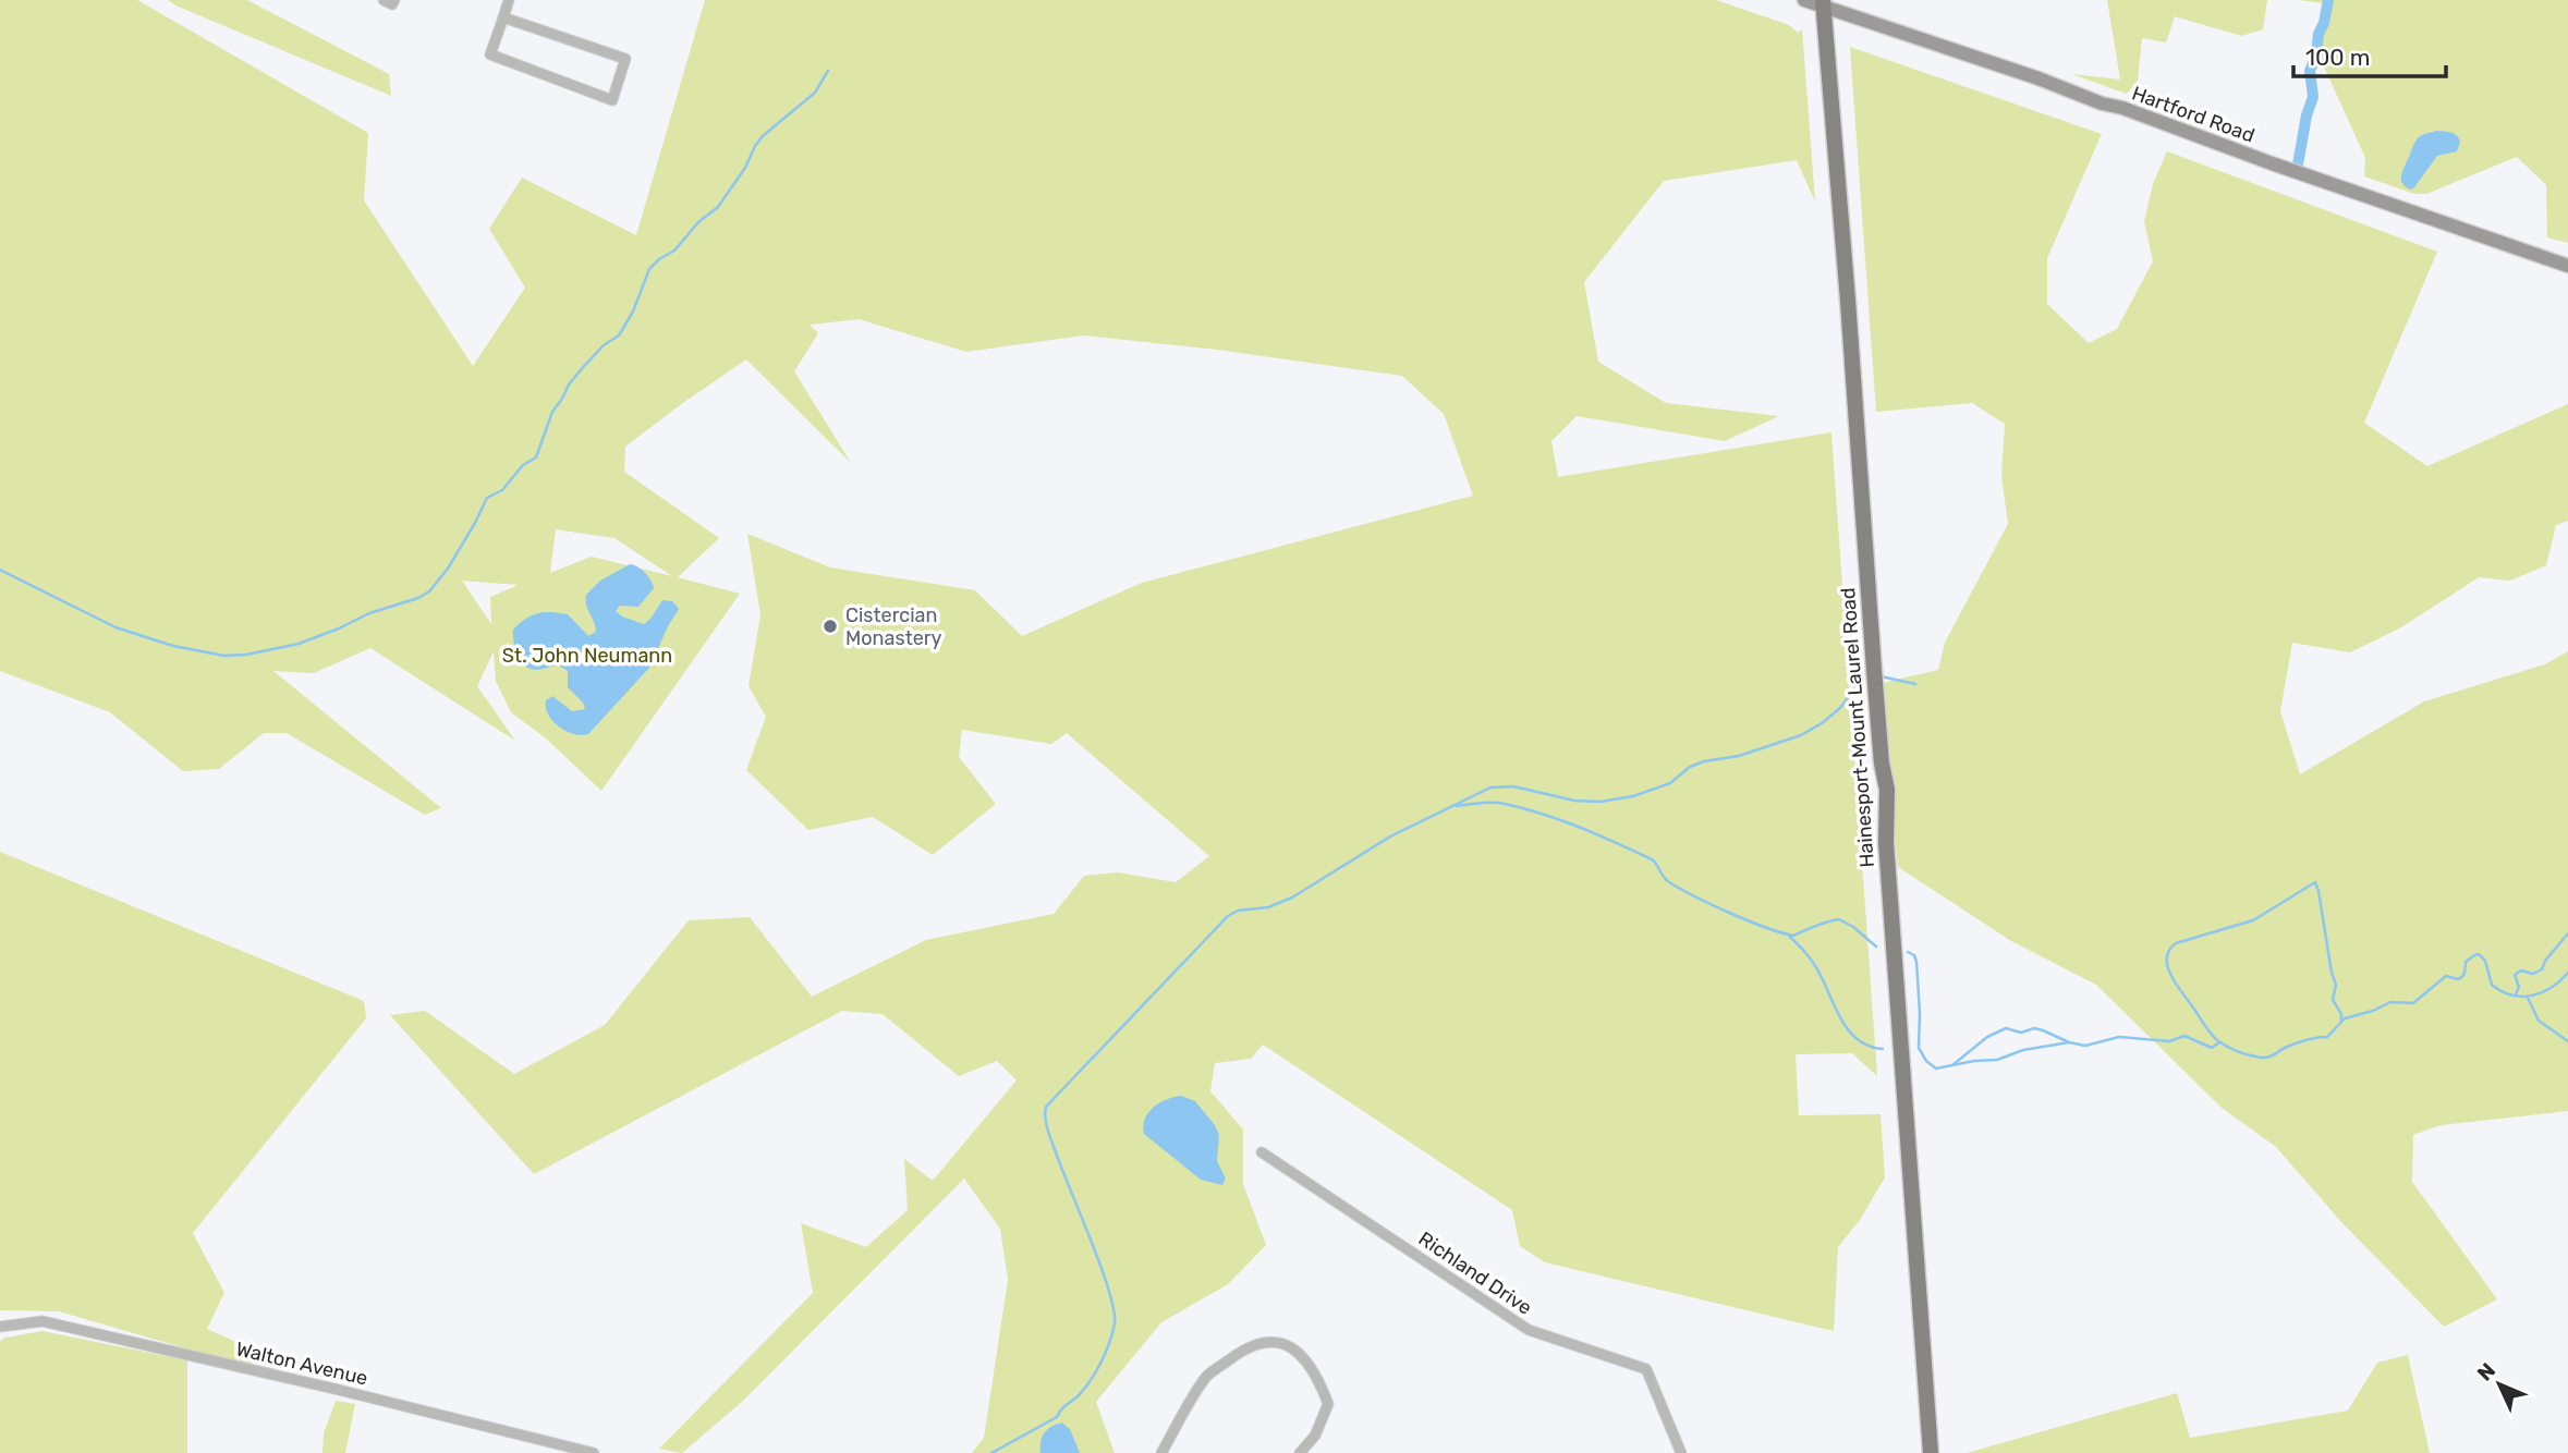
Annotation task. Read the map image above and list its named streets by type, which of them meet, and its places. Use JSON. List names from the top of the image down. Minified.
{"streets":{"main road":["Hainesport-Mount Laurel Road"],"street":["Hartford Road","Richland Drive","Walton Avenue"]},"crossings":[["Hartford Road","Hainesport-Mount Laurel Road"]],"parks":["St. John Neumann"],"places":["Cistercian Monastery"],"scale_bar":"100 m","north":"top left"}
